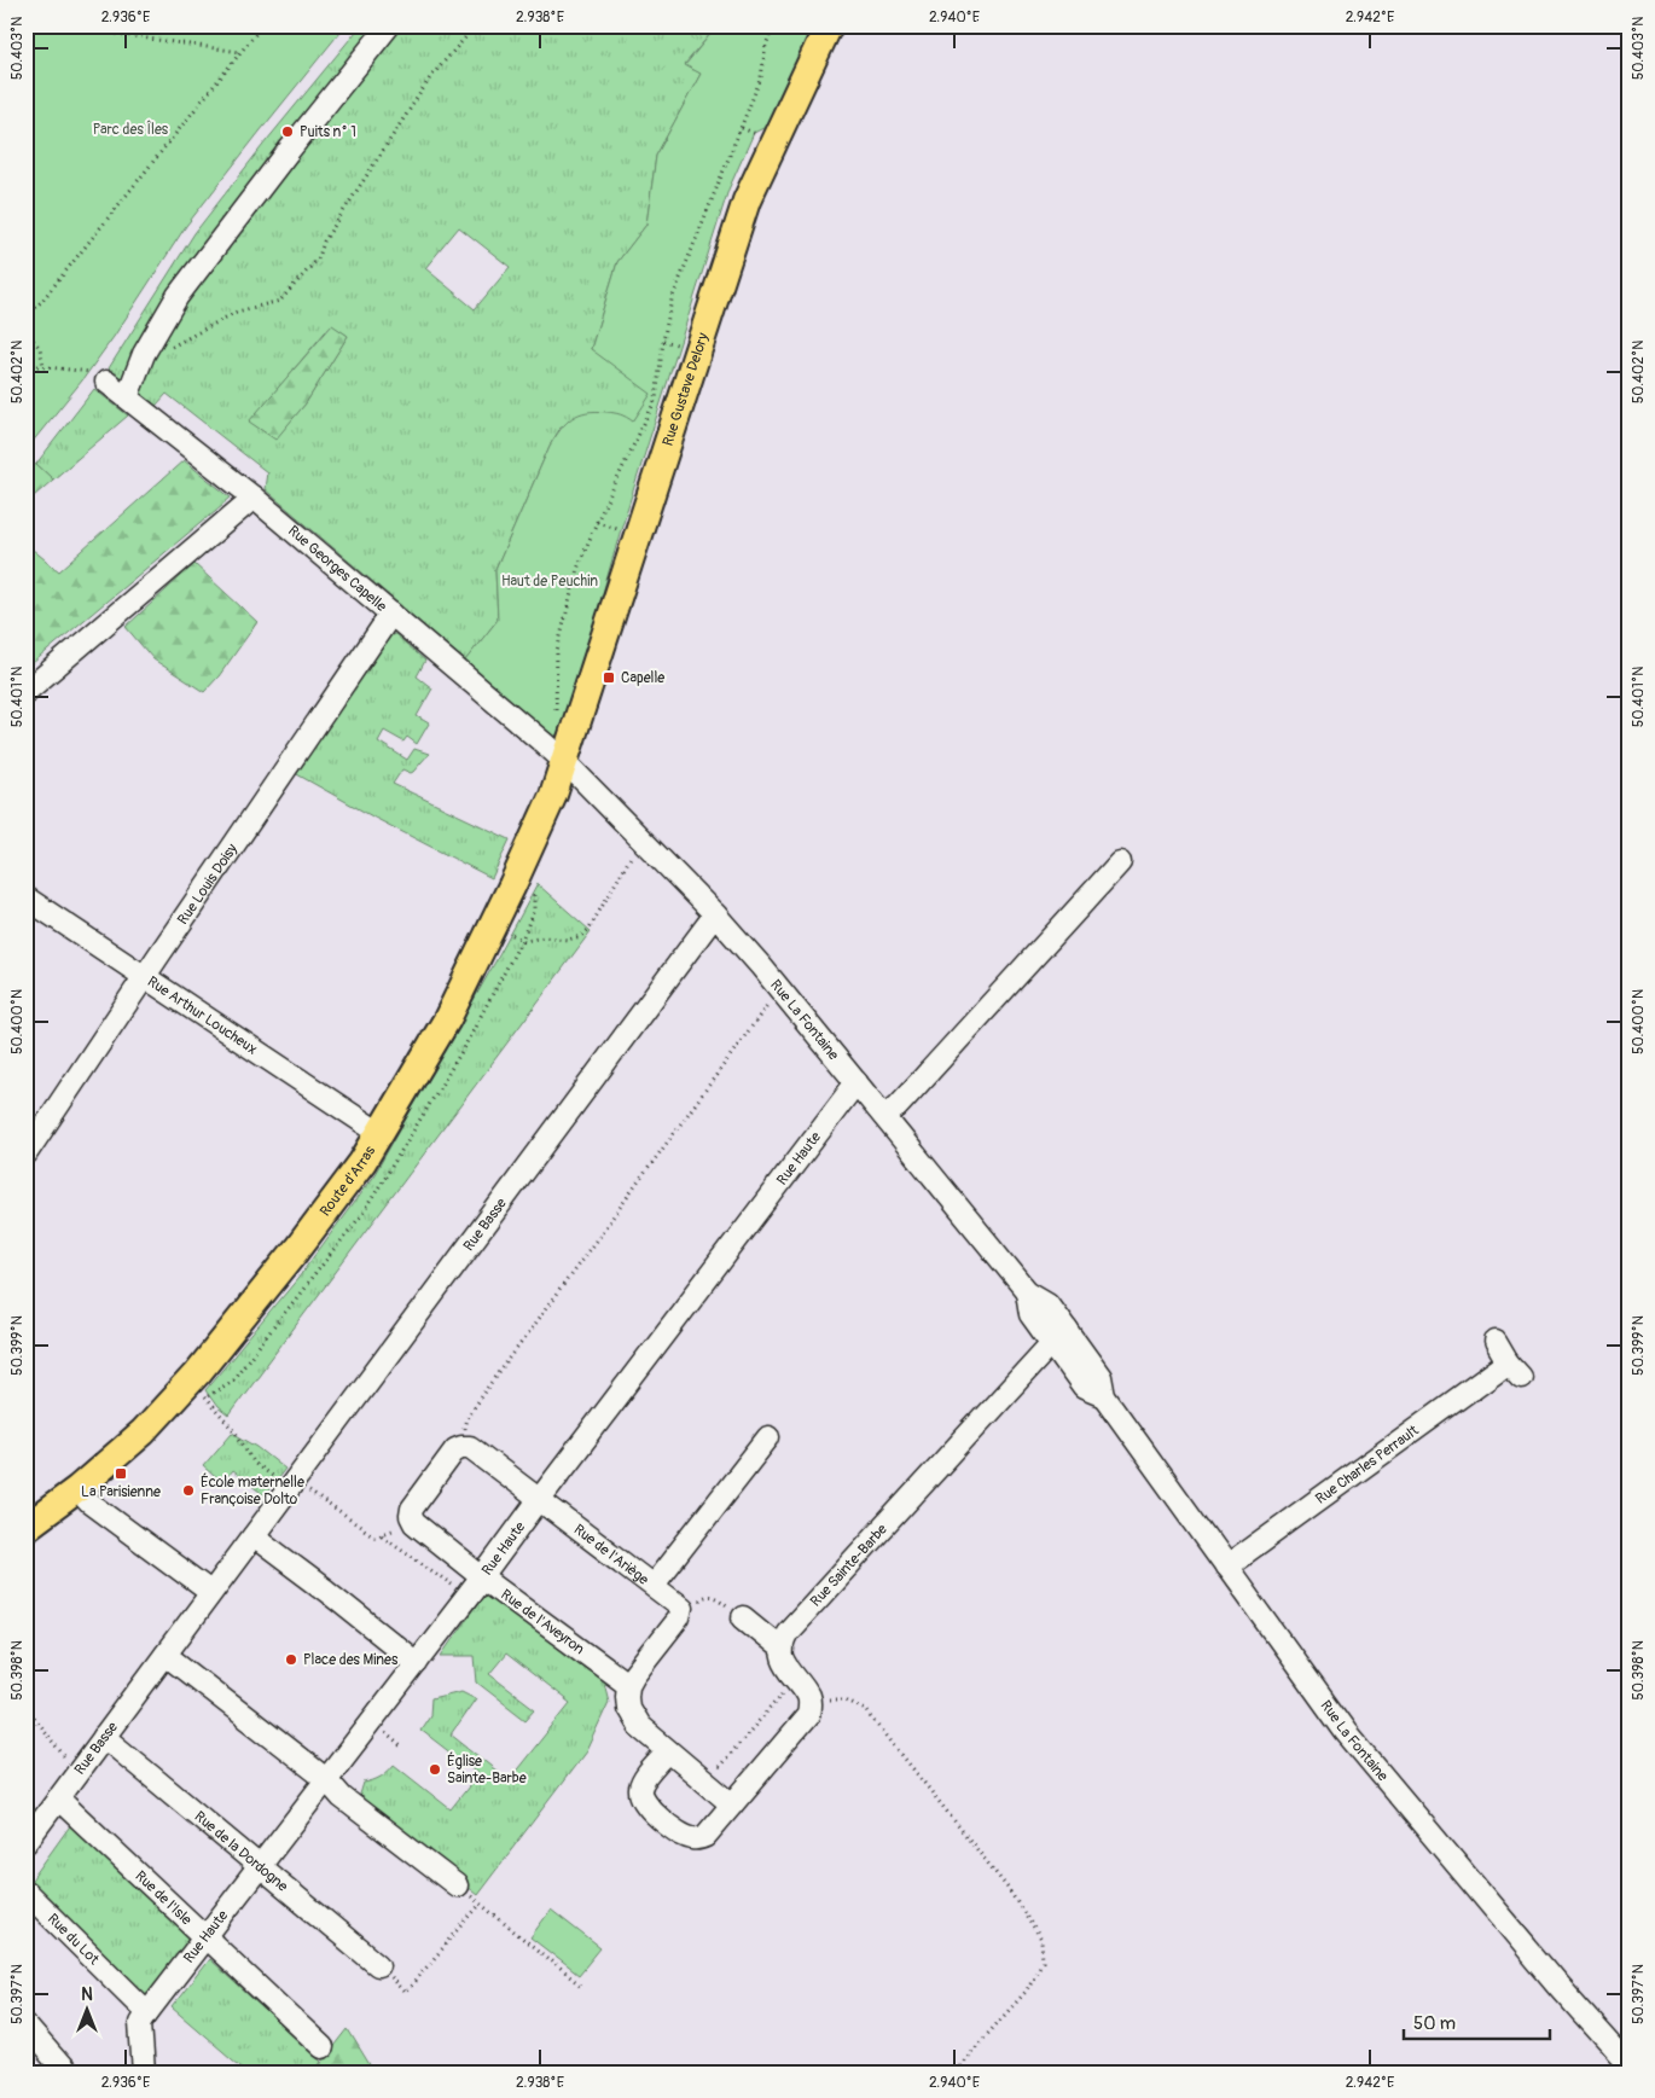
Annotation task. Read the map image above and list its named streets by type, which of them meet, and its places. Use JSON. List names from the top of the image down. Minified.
{"streets":{"main road":["Rue Gustave Delory","Route d'Arras"],"street":["Rue Georges Capelle","Rue Louis Doisy","Rue Arthur Loucheux","Rue La Fontaine","Rue Haute","Rue Basse","Rue Charles Perrault","Rue de l'Ariège","Rue Sainte-Barbe","Rue de l'Aveyron","Rue de la Dordogne","Rue de l'Isle","Rue du Lot"]},"crossings":[["Rue Gustave Delory","Rue Georges Capelle"],["Rue Gustave Delory","Rue La Fontaine"],["Rue Gustave Delory","Route d'Arras"],["Rue Georges Capelle","Rue Louis Doisy"],["Rue Georges Capelle","Rue La Fontaine"],["Rue Georges Capelle","Route d'Arras"],["Rue Louis Doisy","Rue Arthur Loucheux"],["Rue Arthur Loucheux","Route d'Arras"],["Rue La Fontaine","Rue Haute"],["Rue La Fontaine","Route d'Arras"],["Rue La Fontaine","Rue Basse"],["Rue La Fontaine","Rue Charles Perrault"],["Rue La Fontaine","Rue Sainte-Barbe"],["Rue Haute","Rue de l'Ariège"],["Rue Haute","Rue de l'Aveyron"],["Rue Haute","Rue de la Dordogne"],["Rue Haute","Rue de l'Isle"],["Rue Haute","Rue du Lot"],["Rue Basse","Rue de la Dordogne"],["Rue Basse","Rue de l'Isle"]],"parks":["Parc des Îles","Haut de Peuchin"],"places":{"other":["Puits n° 1","École maternelle Françoise Dolto","Place des Mines","Église Sainte-Barbe"],"transit":["Capelle","La Parisienne"]},"scale_bar":"50 m","north":"top","coordinates":["2.936°E","2.938°E","2.940°E","2.942°E","50.403°N","50.402°N","50.401°N","50.400°N","50.399°N","50.398°N","50.397°N"]}
